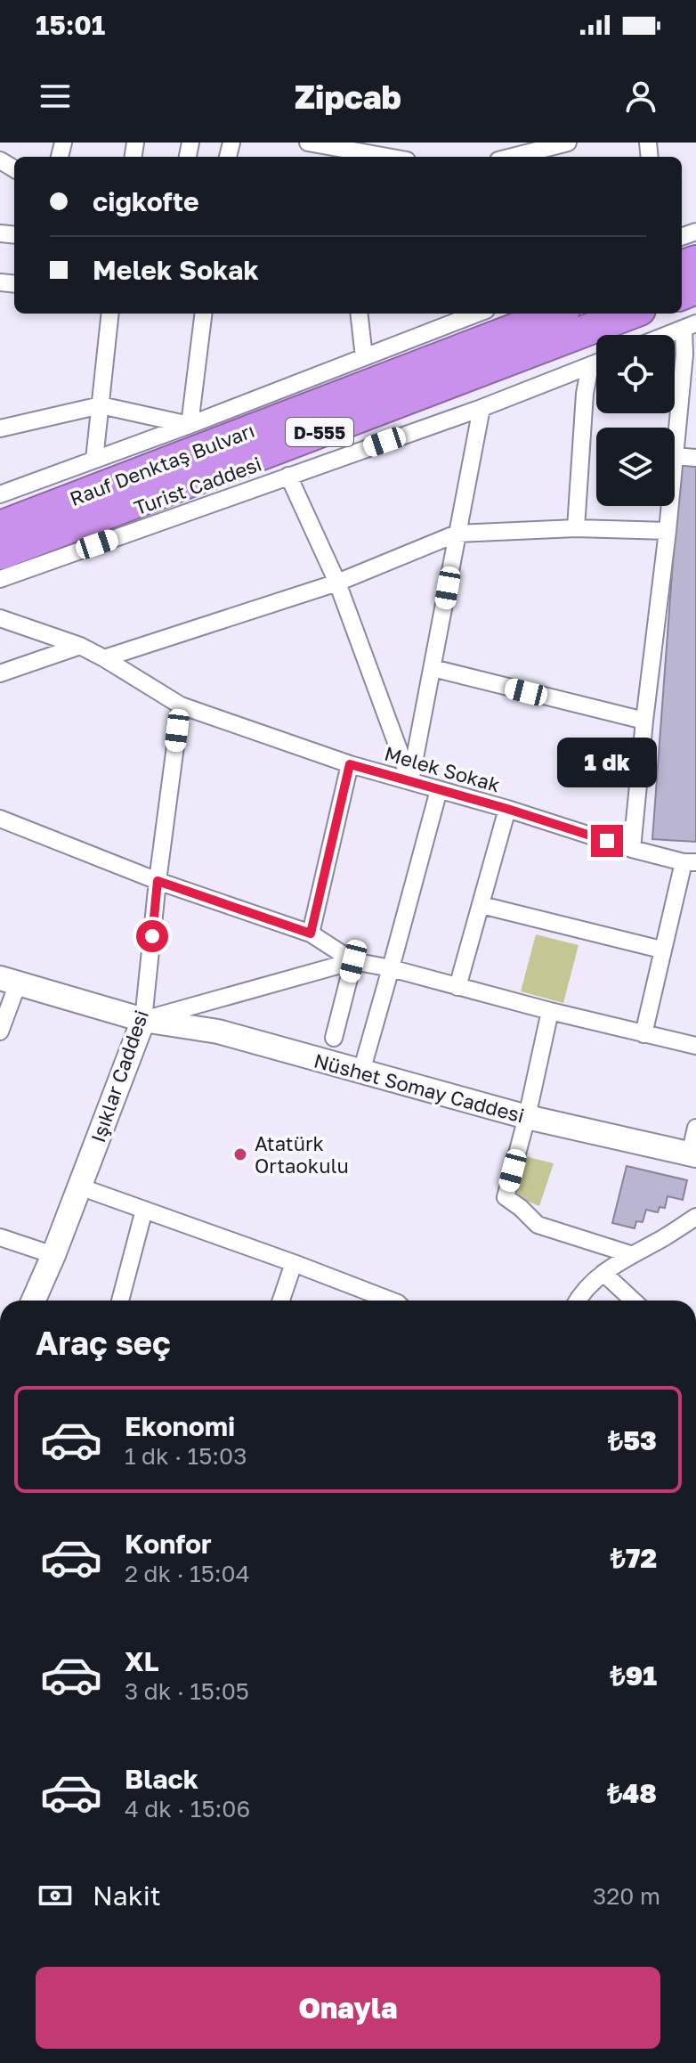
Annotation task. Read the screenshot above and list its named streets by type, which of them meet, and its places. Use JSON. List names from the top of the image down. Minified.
{"streets":{"highway":["D-555","Rauf Denktaş Bulvarı"],"street":["Turist Caddesi","Melek Sokak","Işıklar Caddesi","Nüshet Somay Caddesi"]},"crossings":[["Melek Sokak","Işıklar Caddesi"],["Işıklar Caddesi","Nüshet Somay Caddesi"]],"places":["Atatürk Ortaokulu"],"page":{"status":"15:01","header":"Zipcab","banner":["cigkofte","Melek Sokak"],"bubble":"1 dk","heading":"Araç seç","list":[{"name":"Ekonomi","note":"1 dk · 15:03","value":"₺53"},{"name":"Konfor","note":"2 dk · 15:04","value":"₺72"},{"name":"XL","note":"3 dk · 15:05","value":"₺91"},{"name":"Black","note":"4 dk · 15:06","value":"₺48"}],"pay":["Nakit","320 m"],"buttons":"Onayla"}}
